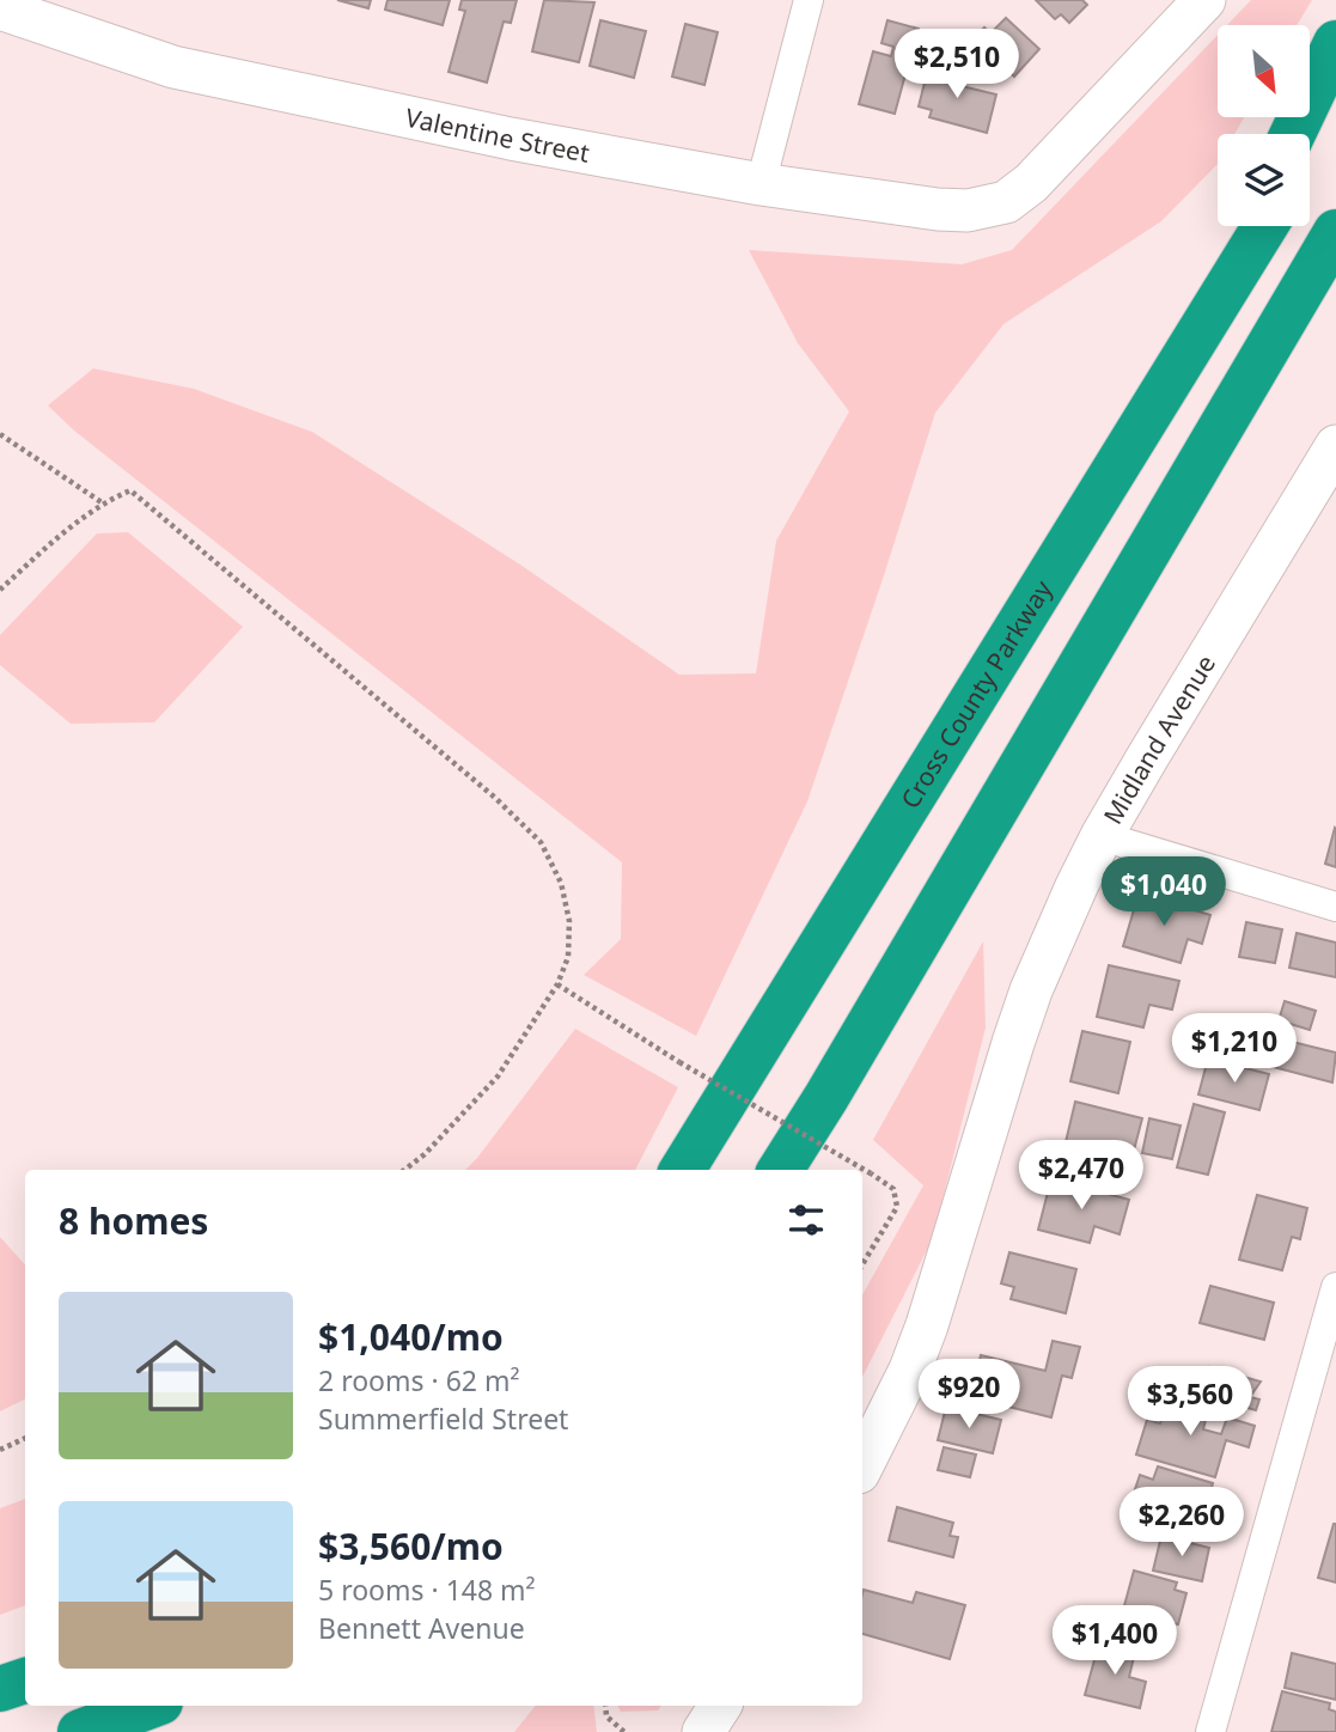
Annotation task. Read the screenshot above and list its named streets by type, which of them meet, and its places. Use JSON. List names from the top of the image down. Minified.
{"streets":{"highway":["Cross County Parkway"],"street":["Valentine Street","Midland Avenue"]},"north":"bottom right","page":{"price":["$2,510","$1,040","$1,210","$2,470","$920","$3,560","$2,260","$1,400"],"heading":"8 homes","list":[{"name":"$1,040/mo","note":"2 rooms · 62 m² · Summerfield Street"},{"name":"$3,560/mo","note":"5 rooms · 148 m² · Bennett Avenue"}]}}
